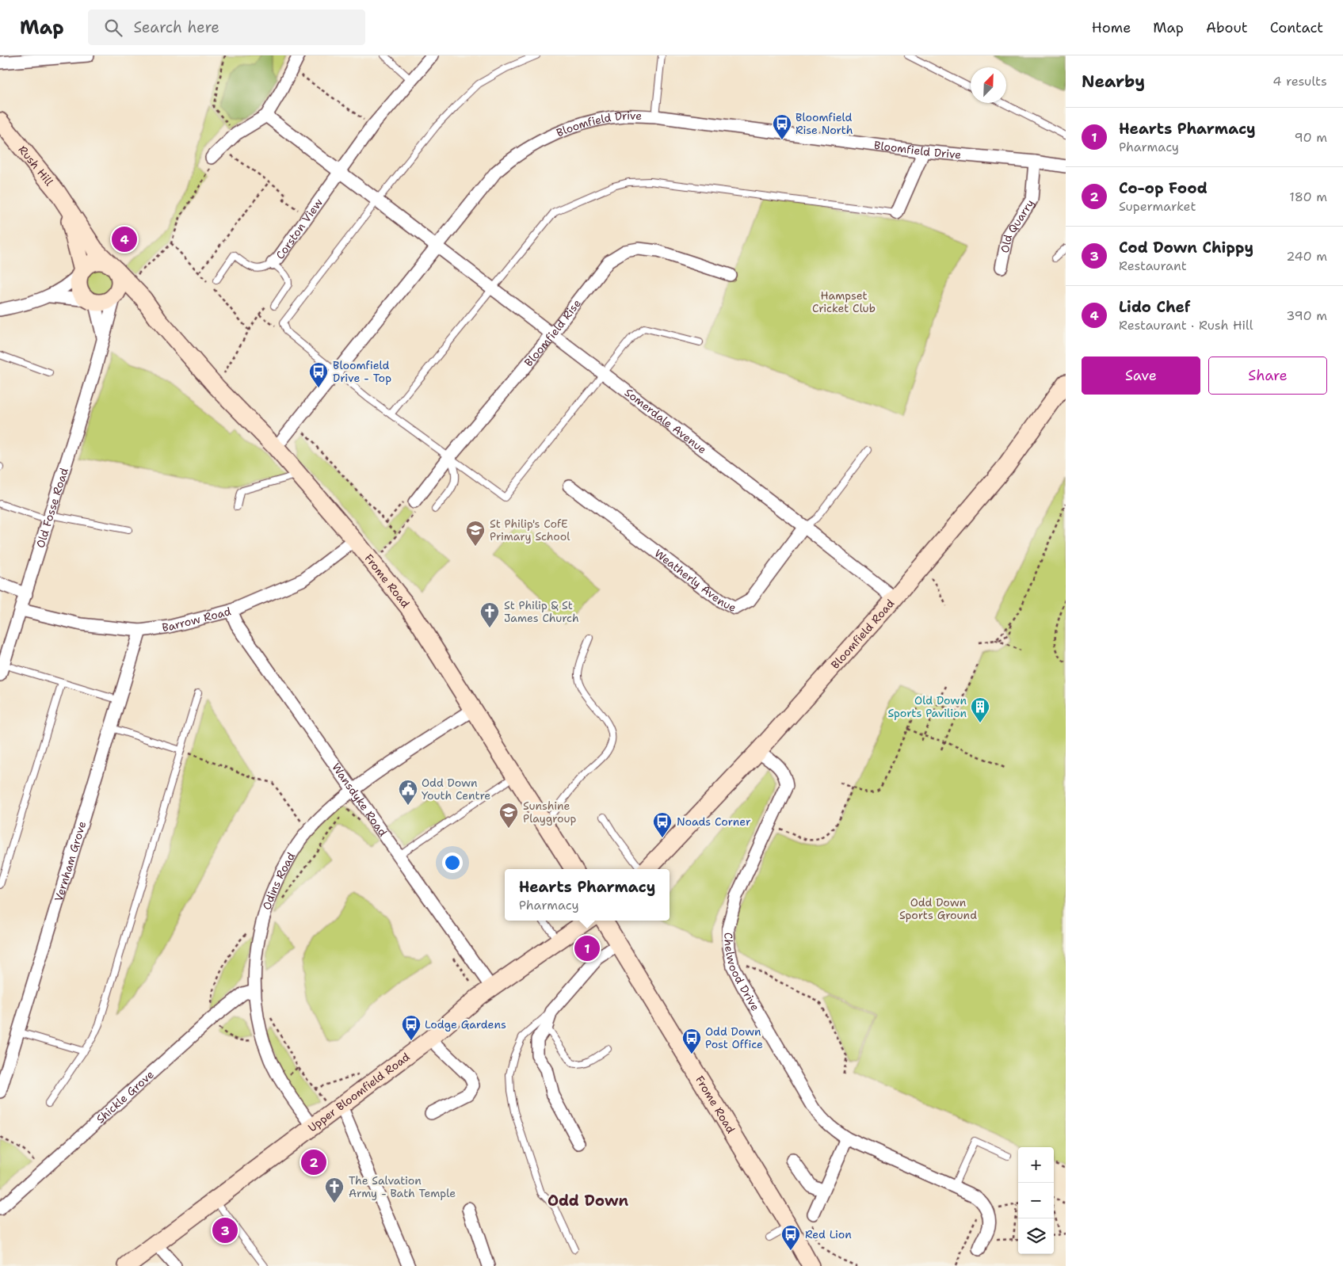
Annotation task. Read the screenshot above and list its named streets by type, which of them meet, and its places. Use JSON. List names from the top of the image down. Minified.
{"streets":{"street":["Bloomfield Drive","Rush Hill","Old Quarry","Corston View","Bloomfield Rise","Somerdale Avenue","Old Fosse Road","Weatherly Avenue","Frome Road","Barrow Road","Bloomfield Road","Wansdyke Road","Vernham Grove","Odins Road","Chelwood Drive","Upper Bloomfield Road","Shickle Grove"]},"crossings":[["Bloomfield Drive","Old Quarry"],["Bloomfield Drive","Somerdale Avenue"],["Bloomfield Drive","Frome Road"],["Rush Hill","Old Fosse Road"],["Rush Hill","Frome Road"],["Bloomfield Rise","Somerdale Avenue"],["Somerdale Avenue","Weatherly Avenue"],["Somerdale Avenue","Bloomfield Road"],["Old Fosse Road","Frome Road"],["Old Fosse Road","Barrow Road"],["Frome Road","Barrow Road"],["Frome Road","Odins Road"],["Barrow Road","Wansdyke Road"],["Barrow Road","Vernham Grove"],["Bloomfield Road","Chelwood Drive"],["Wansdyke Road","Odins Road"],["Wansdyke Road","Upper Bloomfield Road"],["Odins Road","Upper Bloomfield Road"],["Odins Road","Shickle Grove"]],"districts":["Odd Down"],"parks":["Hampset Cricket Club","Odd Down Sports Ground"],"places":{"bus stop":["Bloomfield Rise North","Bloomfield Drive - Top","Noads Corner","Lodge Gardens","Odd Down Post Office","Red Lion"],"school or university":["St Philip's CofE Primary School","Sunshine Playgroup"],"church":["St Philip & St James Church","The Salvation Army - Bath Temple"],"building":["Old Down Sports Pavilion"],"public building":["Odd Down Youth Centre"]},"north":"top right","page":{"header":"Map","search":"Search here","nav":["Home","Map","About","Contact"],"heading":["Nearby","4 results"],"list":[{"mark":"1","name":"Hearts Pharmacy","note":"Pharmacy","value":"90 m"},{"mark":"2","name":"Co-op Food","note":"Supermarket","value":"180 m"},{"mark":"3","name":"Cod Down Chippy","note":"Restaurant","value":"240 m"},{"mark":"4","name":"Lido Chef","note":"Restaurant · Rush Hill","value":"390 m"}],"pins":["4","1","2","3"],"buttons":["Save","Share"],"popup":["Hearts Pharmacy","Pharmacy"],"map_buttons":["+","−"]}}
